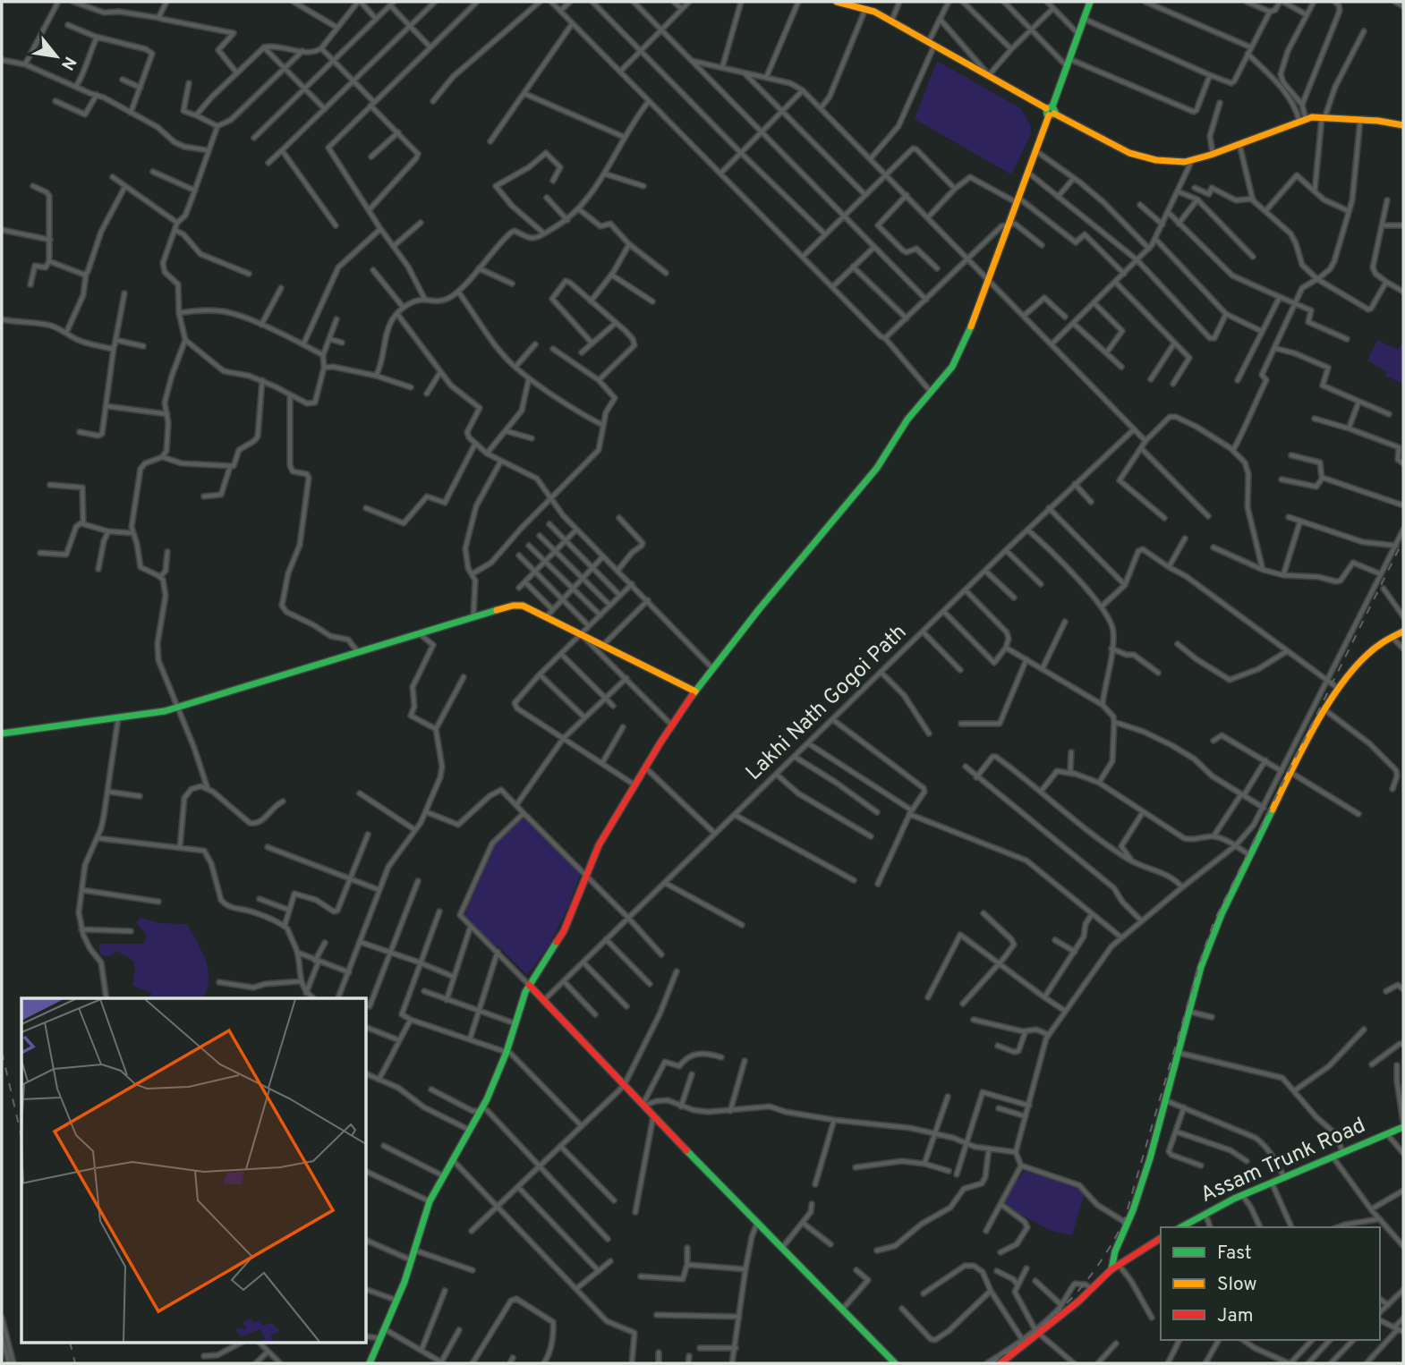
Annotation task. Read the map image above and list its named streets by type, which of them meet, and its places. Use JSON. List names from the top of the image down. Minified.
{"streets":{"main road":["Assam Trunk Road"],"street":["Lakhi Nath Gogoi Path"]},"legend":["Fast","Slow","Jam"],"north":"bottom right"}
